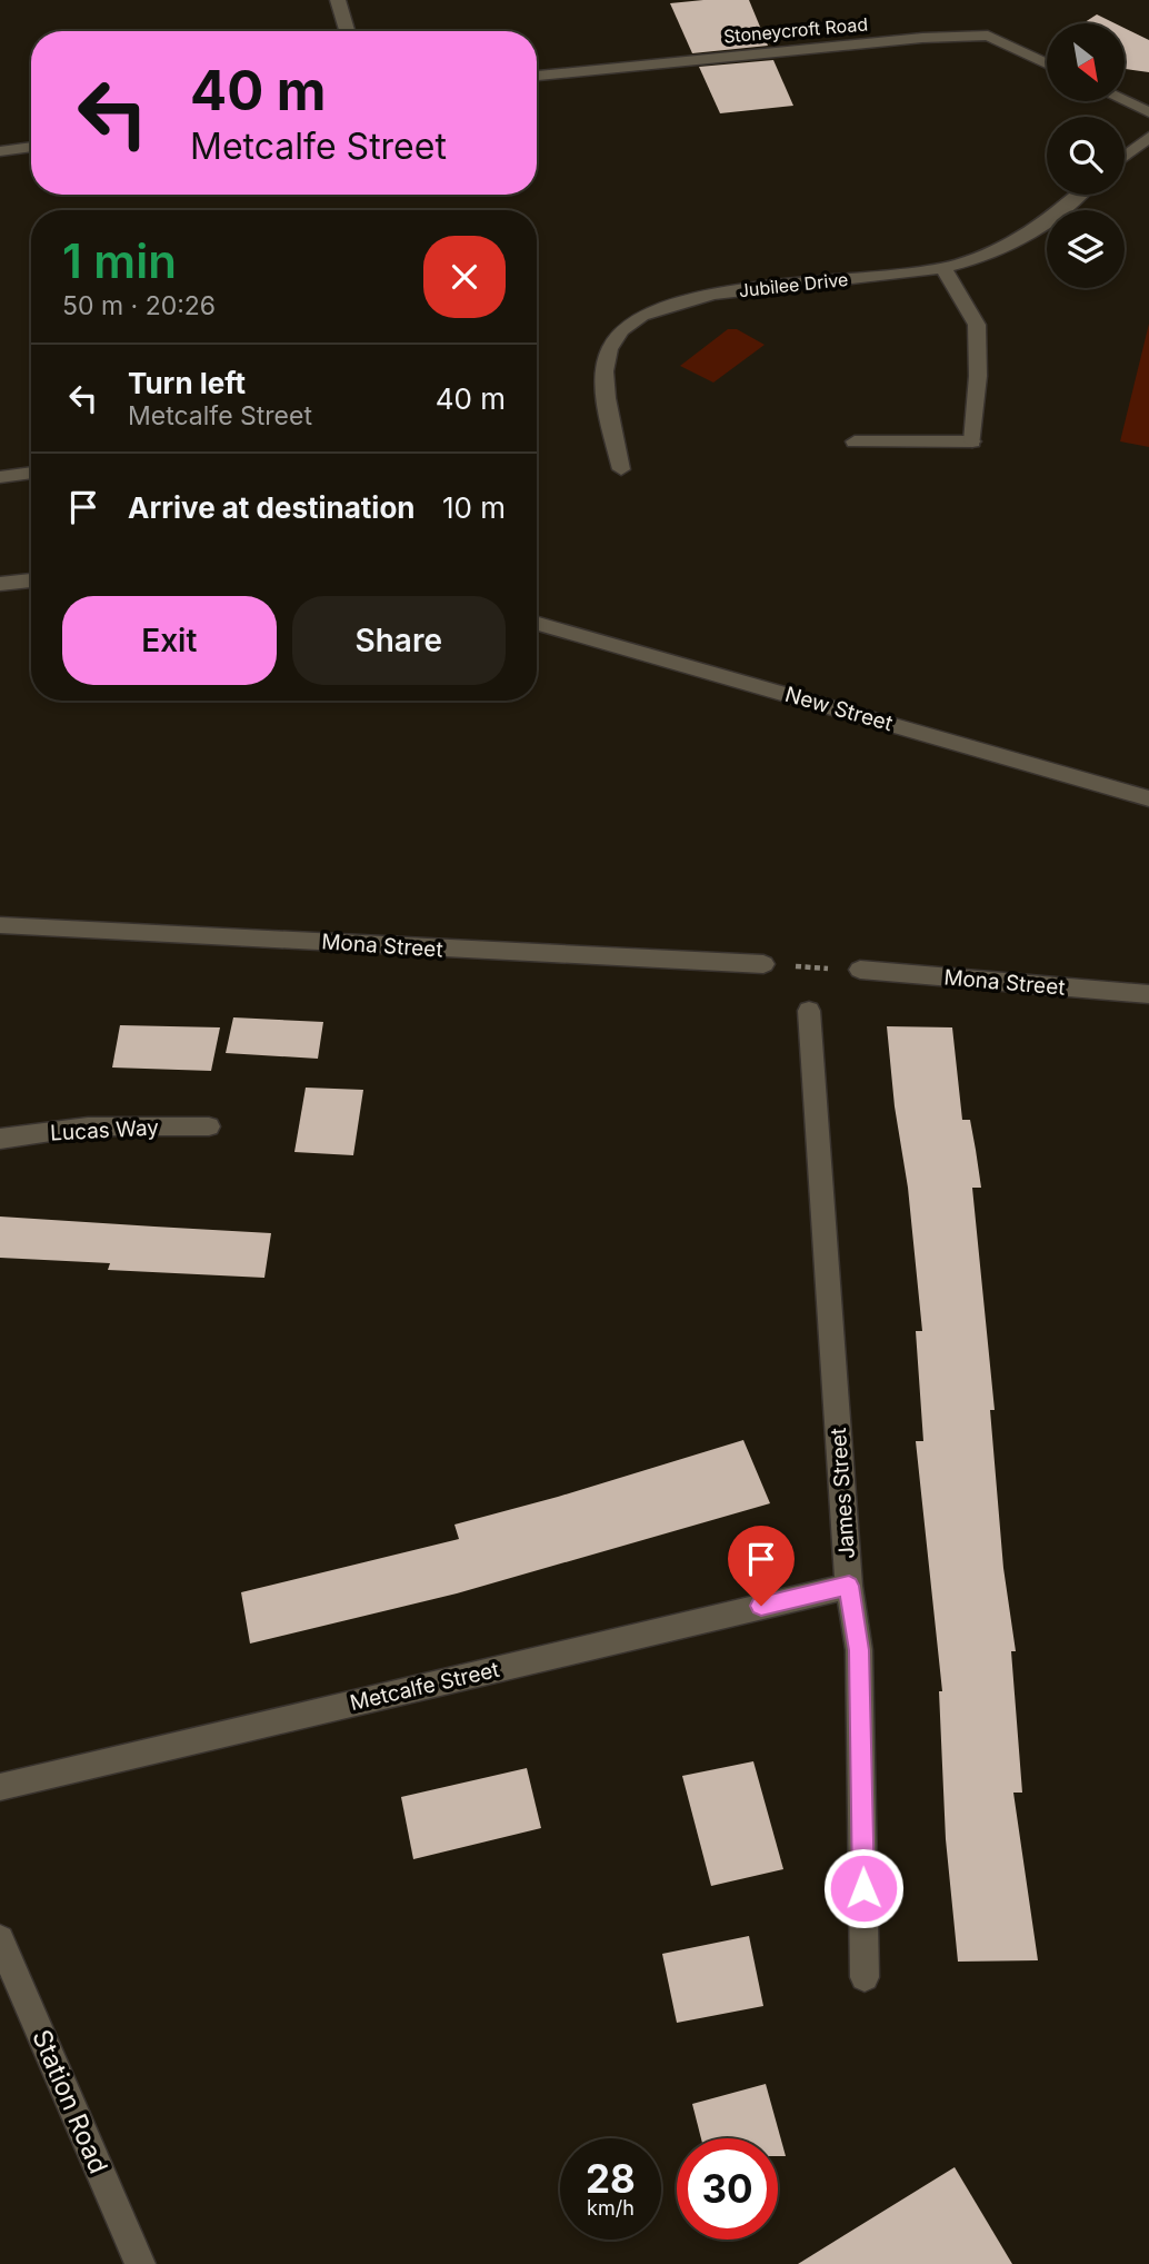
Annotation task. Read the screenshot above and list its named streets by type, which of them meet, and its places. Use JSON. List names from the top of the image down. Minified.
{"streets":{"street":["Stoneycroft Road","Jubilee Drive","New Street","Mona Street","Lucas Way","James Street","Metcalfe Street","Station Road"]},"crossings":[["James Street","Metcalfe Street"]],"north":"bottom right","page":{"turn":["40 m","Metcalfe Street"],"heading":["1 min","50 m · 20:26"],"list":[{"name":"Turn left","note":"Metcalfe Street","value":"40 m"},{"name":"Arrive at destination","value":"10 m"}],"buttons":["Exit","Share"],"speed":"28 km/h","limit":"30"}}
